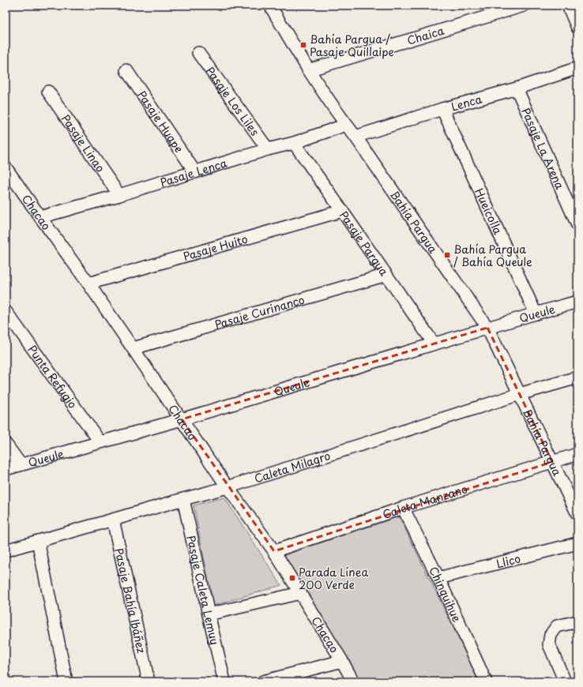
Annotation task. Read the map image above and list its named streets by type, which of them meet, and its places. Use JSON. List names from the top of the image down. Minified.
{"streets":{"street":["Chaica","Pasaje Los Liles","Lenca","Pasaje Huape","Pasaje Linao","Pasaje La Arena","Pasaje Lenca","Hueicolla","Chacao","Bahía Pargua","Pasaje Pargua","Pasaje Huito","Pasaje Curinanco","Queule","Punta Refugio","Caleta Milagro","Caleta Manzano","Llico","Pasaje Caleta Lemuy","Chinquihue","Pasaje Bahía Ibáñez"]},"crossings":[["Chaica","Bahía Pargua"],["Pasaje Los Liles","Pasaje Lenca"],["Lenca","Pasaje La Arena"],["Lenca","Hueicolla"],["Lenca","Bahía Pargua"],["Pasaje Huape","Pasaje Lenca"],["Pasaje Linao","Pasaje Lenca"],["Pasaje Lenca","Chacao"],["Pasaje Lenca","Bahía Pargua"],["Pasaje Lenca","Pasaje Pargua"],["Hueicolla","Queule"],["Chacao","Pasaje Huito"],["Chacao","Pasaje Curinanco"],["Chacao","Queule"],["Chacao","Caleta Milagro"],["Chacao","Caleta Manzano"],["Bahía Pargua","Queule"],["Bahía Pargua","Caleta Milagro"],["Bahía Pargua","Caleta Manzano"],["Pasaje Pargua","Pasaje Huito"],["Pasaje Pargua","Pasaje Curinanco"],["Pasaje Pargua","Queule"],["Queule","Punta Refugio"],["Caleta Milagro","Pasaje Caleta Lemuy"],["Caleta Milagro","Pasaje Bahía Ibáñez"],["Caleta Manzano","Chinquihue"],["Llico","Chinquihue"]],"places":{"transit":["Bahía Pargua / Pasaje Quillaipe","Bahía Pargua / Bahía Queule","Parada Línea 200 Verde"]}}
